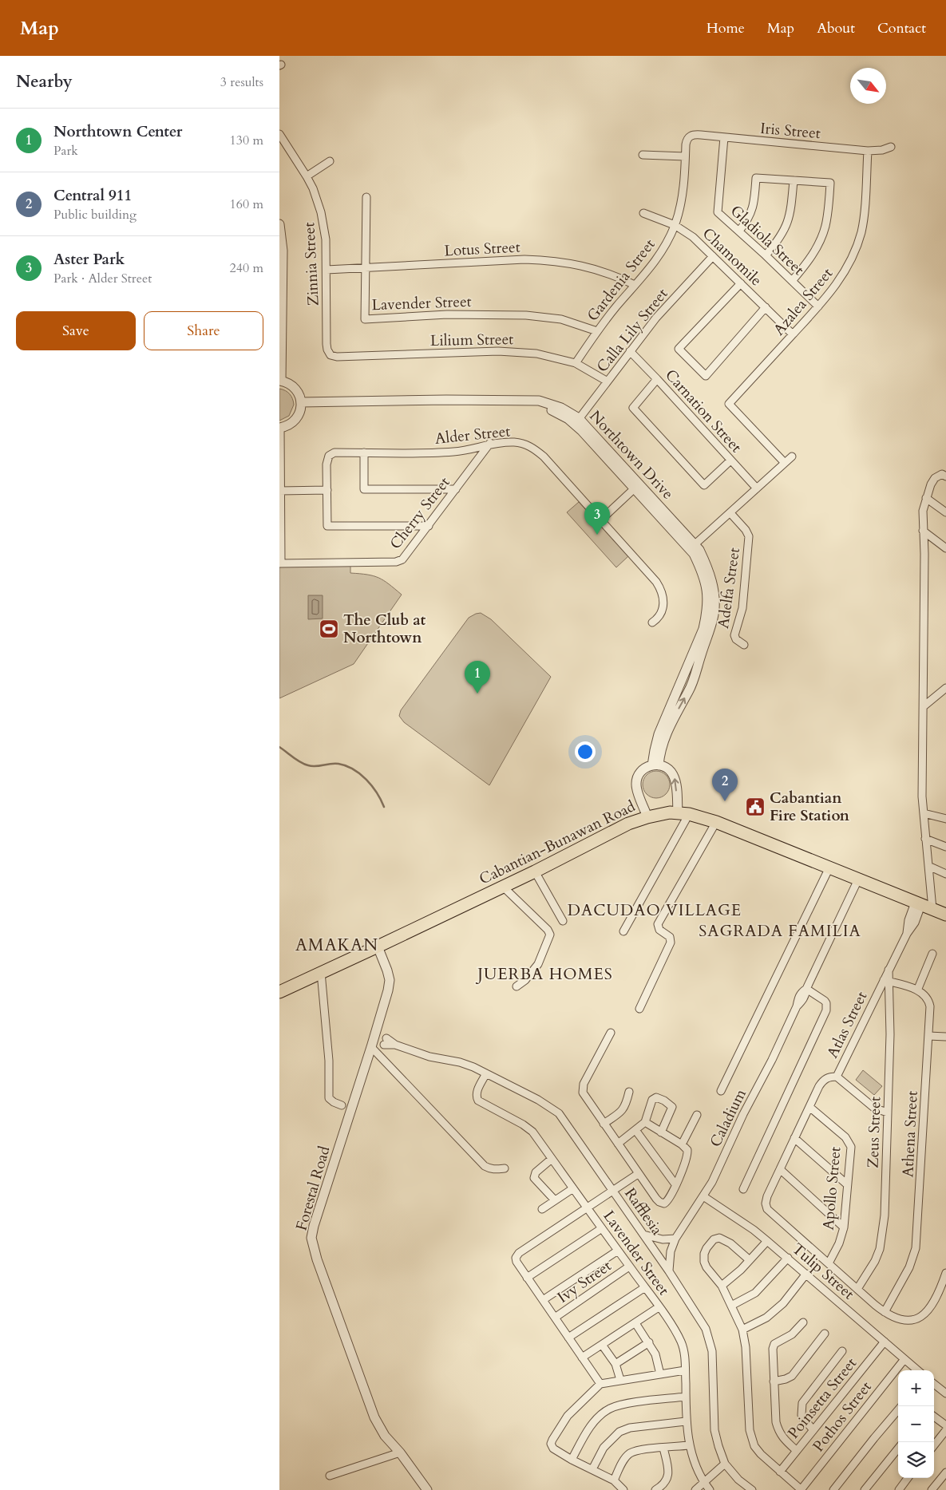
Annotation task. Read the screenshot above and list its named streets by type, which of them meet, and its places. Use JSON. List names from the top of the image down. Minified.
{"streets":{"main road":["Cabantian-Bunawan Road"],"street":["Iris Street","Gladiola Street","Lotus Street","Chamomile","Zinnia Street","Gardenia Street","Azalea Street","Lavender Street","Calla Lily Street","Lilium Street","Carnation Street","Alder Street","Northtown Drive","Cherry Street","Adelfa Street","Atlas Street","Caladium","Zeus Street","Athena Street","Forestal Road","Apollo Street","Rafflesia","Tulip Street","Ivy Street","Poinsetta Street","Pothos Street"]},"crossings":[["Iris Street","Gladiola Street"],["Iris Street","Gardenia Street"],["Iris Street","Azalea Street"],["Gladiola Street","Azalea Street"],["Lotus Street","Zinnia Street"],["Lotus Street","Gardenia Street"],["Lotus Street","Lavender Street"],["Chamomile","Gardenia Street"],["Chamomile","Azalea Street"],["Chamomile","Calla Lily Street"],["Zinnia Street","Lilium Street"],["Gardenia Street","Lavender Street"],["Gardenia Street","Lilium Street"],["Lavender Street","Rafflesia"],["Lavender Street","Ivy Street"],["Calla Lily Street","Lilium Street"],["Calla Lily Street","Carnation Street"],["Calla Lily Street","Northtown Drive"],["Alder Street","Cherry Street"],["Cabantian-Bunawan Road","Caladium"],["Cabantian-Bunawan Road","Zeus Street"],["Cabantian-Bunawan Road","Forestal Road"],["Atlas Street","Zeus Street"],["Atlas Street","Apollo Street"],["Caladium","Rafflesia"],["Caladium","Tulip Street"],["Forestal Road","Rafflesia"],["Tulip Street","Poinsetta Street"],["Tulip Street","Pothos Street"]],"districts":["DACUDAO VILLAGE","SAGRADA FAMILIA","AMAKAN","JUERBA HOMES"],"places":{"sports":["The Club at Northtown"],"public building":["Cabantian Fire Station"]},"north":"bottom right","page":{"header":"Map","nav":["Home","Map","About","Contact"],"heading":["Nearby","3 results"],"list":[{"mark":"1","name":"Northtown Center","note":"Park","value":"130 m"},{"mark":"2","name":"Central 911","note":"Public building","value":"160 m"},{"mark":"3","name":"Aster Park","note":"Park · Alder Street","value":"240 m"}],"buttons":["Save","Share"],"pins":["3","1","2"],"map_buttons":["+","−"]}}
